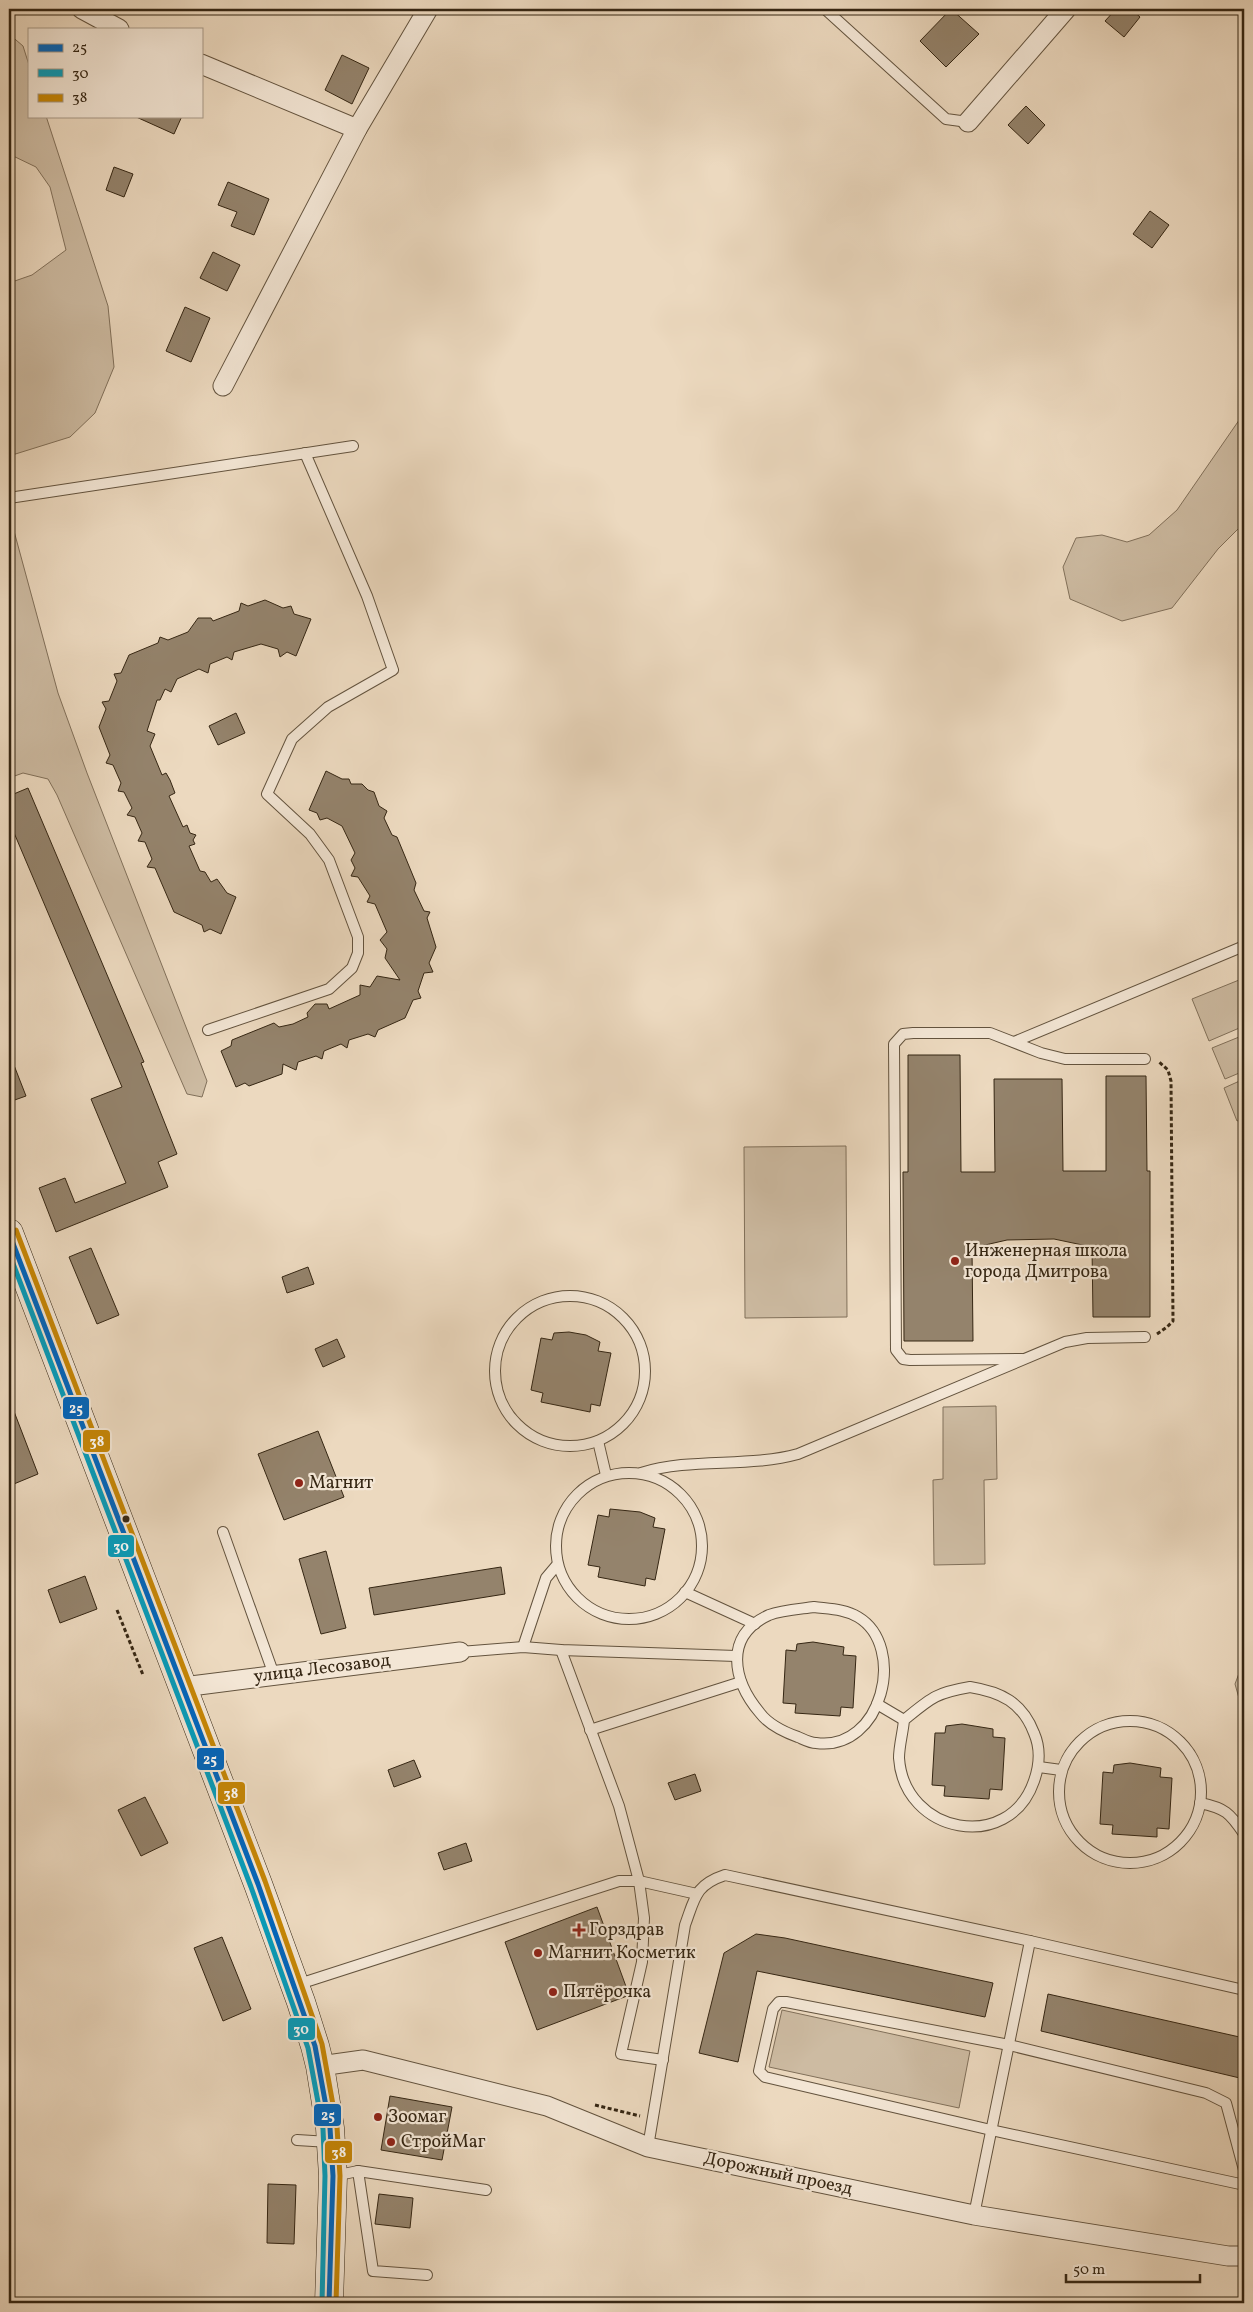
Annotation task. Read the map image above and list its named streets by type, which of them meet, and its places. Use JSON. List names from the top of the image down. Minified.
{"streets":{"street":["улица Лесозавод","Дорожный проезд"]},"places":{"other":["Инженерная школа города Дмитрова","Магнит","Магнит Косметик","Пятёрочка","Зоомаг","СтройМаг"],"health":["Горздрав"]},"lines":["transit line 38","transit line 25","transit line 30"],"legend":["25","30","38"],"scale_bar":"50 m"}
